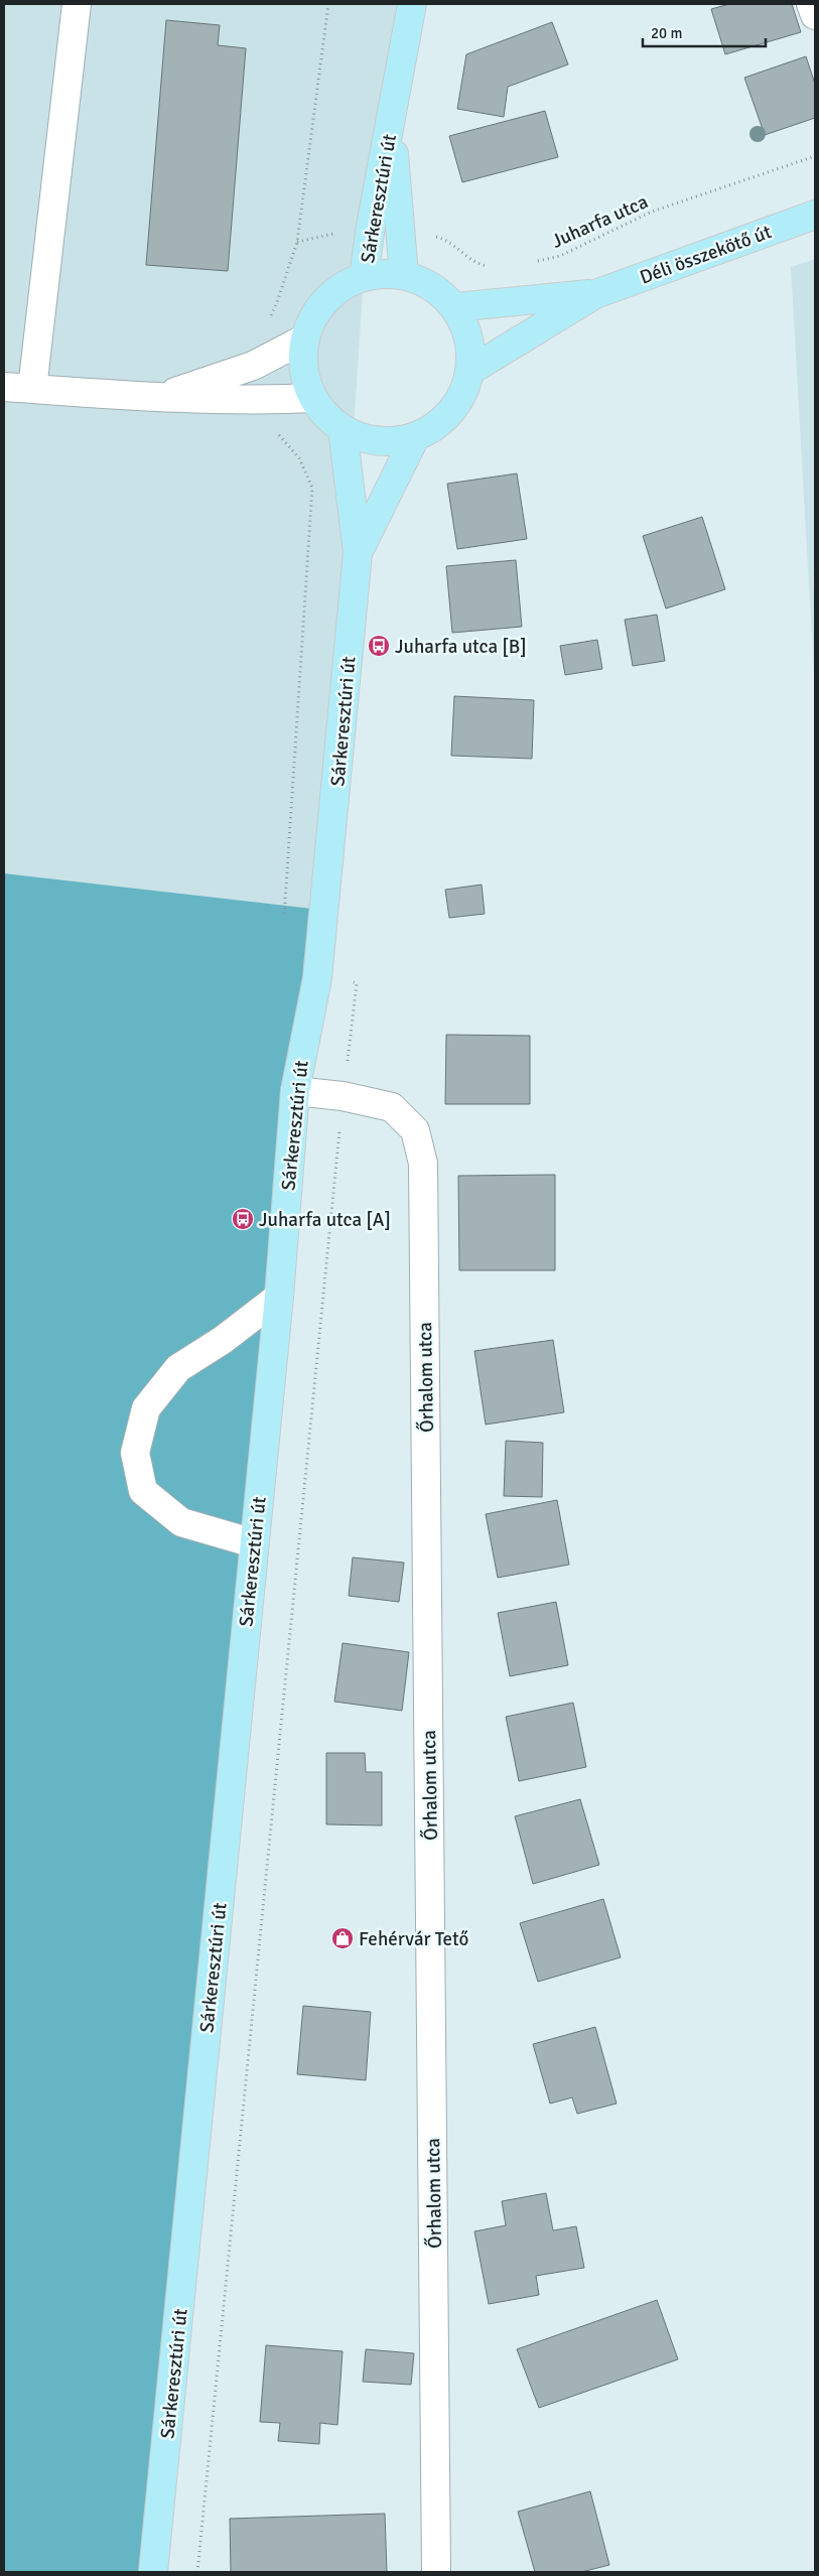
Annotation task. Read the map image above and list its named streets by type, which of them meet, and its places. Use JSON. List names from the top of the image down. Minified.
{"streets":{"main road":["Sárkeresztúri út","Déli összekötő út"],"street":["Őrhalom utca"],"path":["Juharfa utca"]},"crossings":[["Sárkeresztúri út","Déli összekötő út"],["Sárkeresztúri út","Őrhalom utca"]],"places":{"bus stop":["Juharfa utca [B]","Juharfa utca [A]"],"shop":["Fehérvár Tető"]},"scale_bar":"20 m"}
